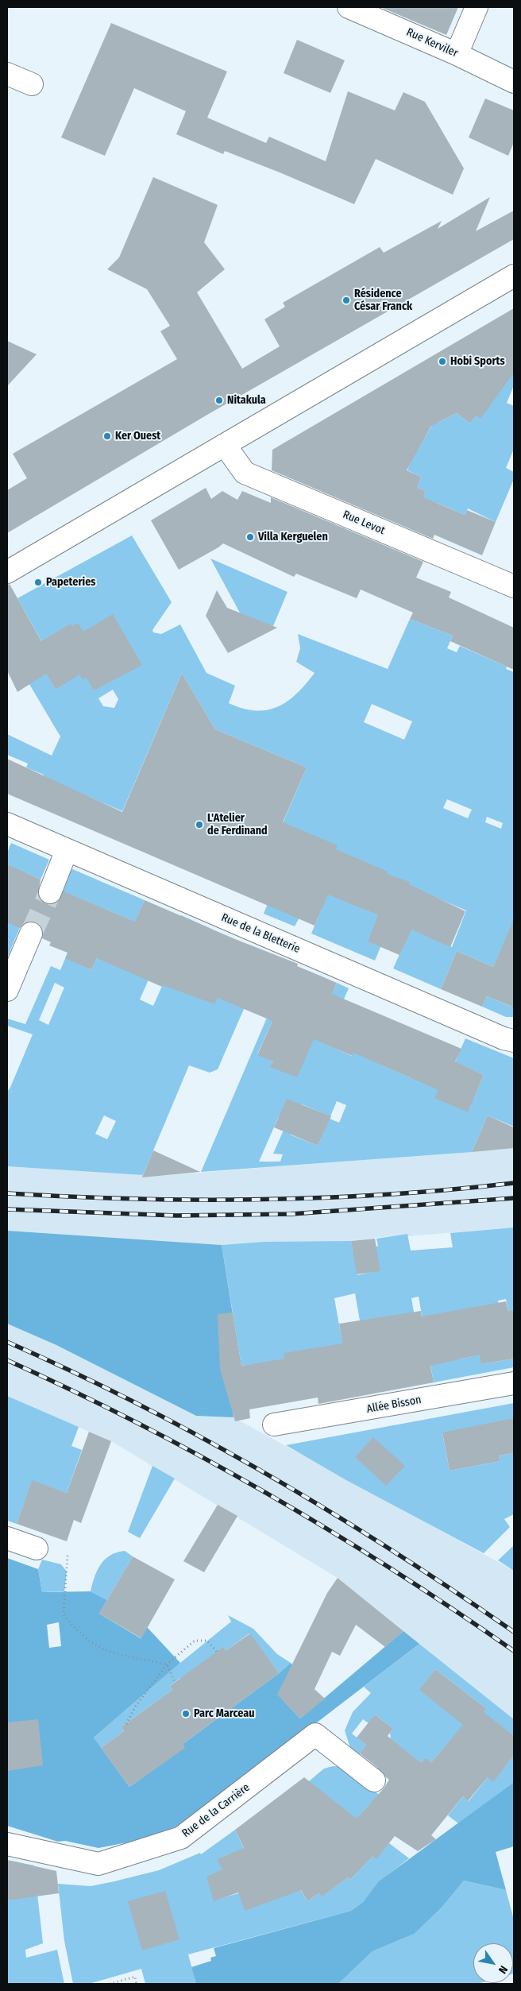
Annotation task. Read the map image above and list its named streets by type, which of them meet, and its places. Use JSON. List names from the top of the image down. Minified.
{"streets":{"street":["Rue Kerviler","Rue Levot","Rue de la Bletterie","Allée Bisson","Rue de la Carrière"]},"places":["Résidence César Franck","Hobi Sports","Nitakula","Ker Ouest","Villa Kerguelen","Papeteries","L'Atelier de Ferdinand","Parc Marceau"],"north":"bottom right"}
